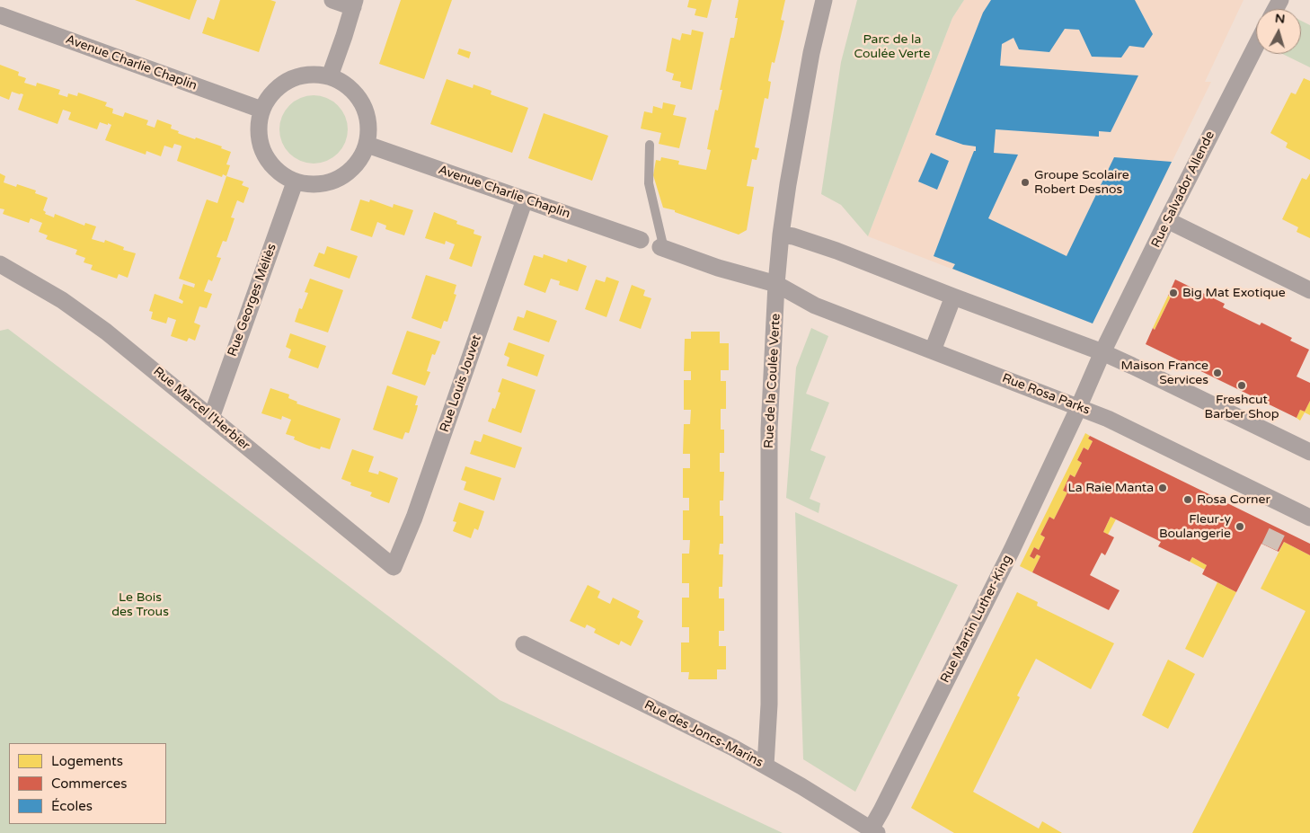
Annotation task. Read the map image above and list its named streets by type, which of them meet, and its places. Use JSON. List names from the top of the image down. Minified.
{"streets":{"street":["Avenue Charlie Chaplin","Rue Salvador Allende","Rue Georges Méliès","Rue de la Coulée Verte","Rue Louis Jouvet","Rue Rosa Parks","Rue Marcel l'Herbier","Rue Martin Luther-King","Rue des Joncs-Marins"]},"crossings":[["Avenue Charlie Chaplin","Rue Georges Méliès"],["Avenue Charlie Chaplin","Rue Louis Jouvet"],["Rue Salvador Allende","Rue Rosa Parks"],["Rue Salvador Allende","Rue Martin Luther-King"],["Rue Georges Méliès","Rue Marcel l'Herbier"],["Rue de la Coulée Verte","Rue Rosa Parks"],["Rue de la Coulée Verte","Rue des Joncs-Marins"],["Rue Louis Jouvet","Rue Marcel l'Herbier"],["Rue Rosa Parks","Rue Martin Luther-King"],["Rue Martin Luther-King","Rue des Joncs-Marins"]],"parks":["Parc de la Coulée Verte","Le Bois des Trous"],"places":["Groupe Scolaire Robert Desnos","Big Mat Exotique","Maison France Services","Freshcut Barber Shop","La Raie Manta","Rosa Corner","Fleur-y Boulangerie"],"legend":["Logements","Commerces","Écoles"],"north":"top"}
